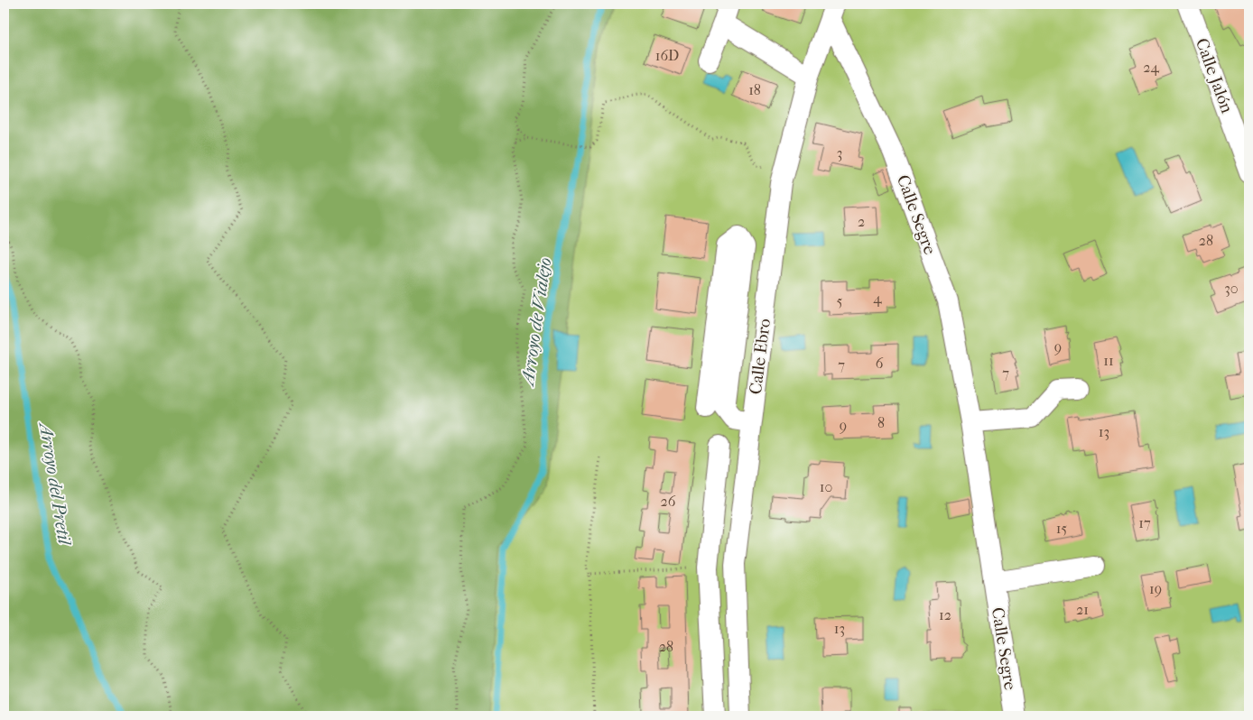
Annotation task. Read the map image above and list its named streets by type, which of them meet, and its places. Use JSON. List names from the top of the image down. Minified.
{"streets":{"street":["Calle Jalón","Calle Segre","Calle Ebro"]},"crossings":[["Calle Segre","Calle Ebro"]],"water":["Arroyo de Vialejo","Arroyo del Pretil"],"house_numbers":["16D","24","18","3","2","28","30","4","5","9","11","6","7","7","8","9","13","10","26","17","15","19","21","12","13","28"]}
